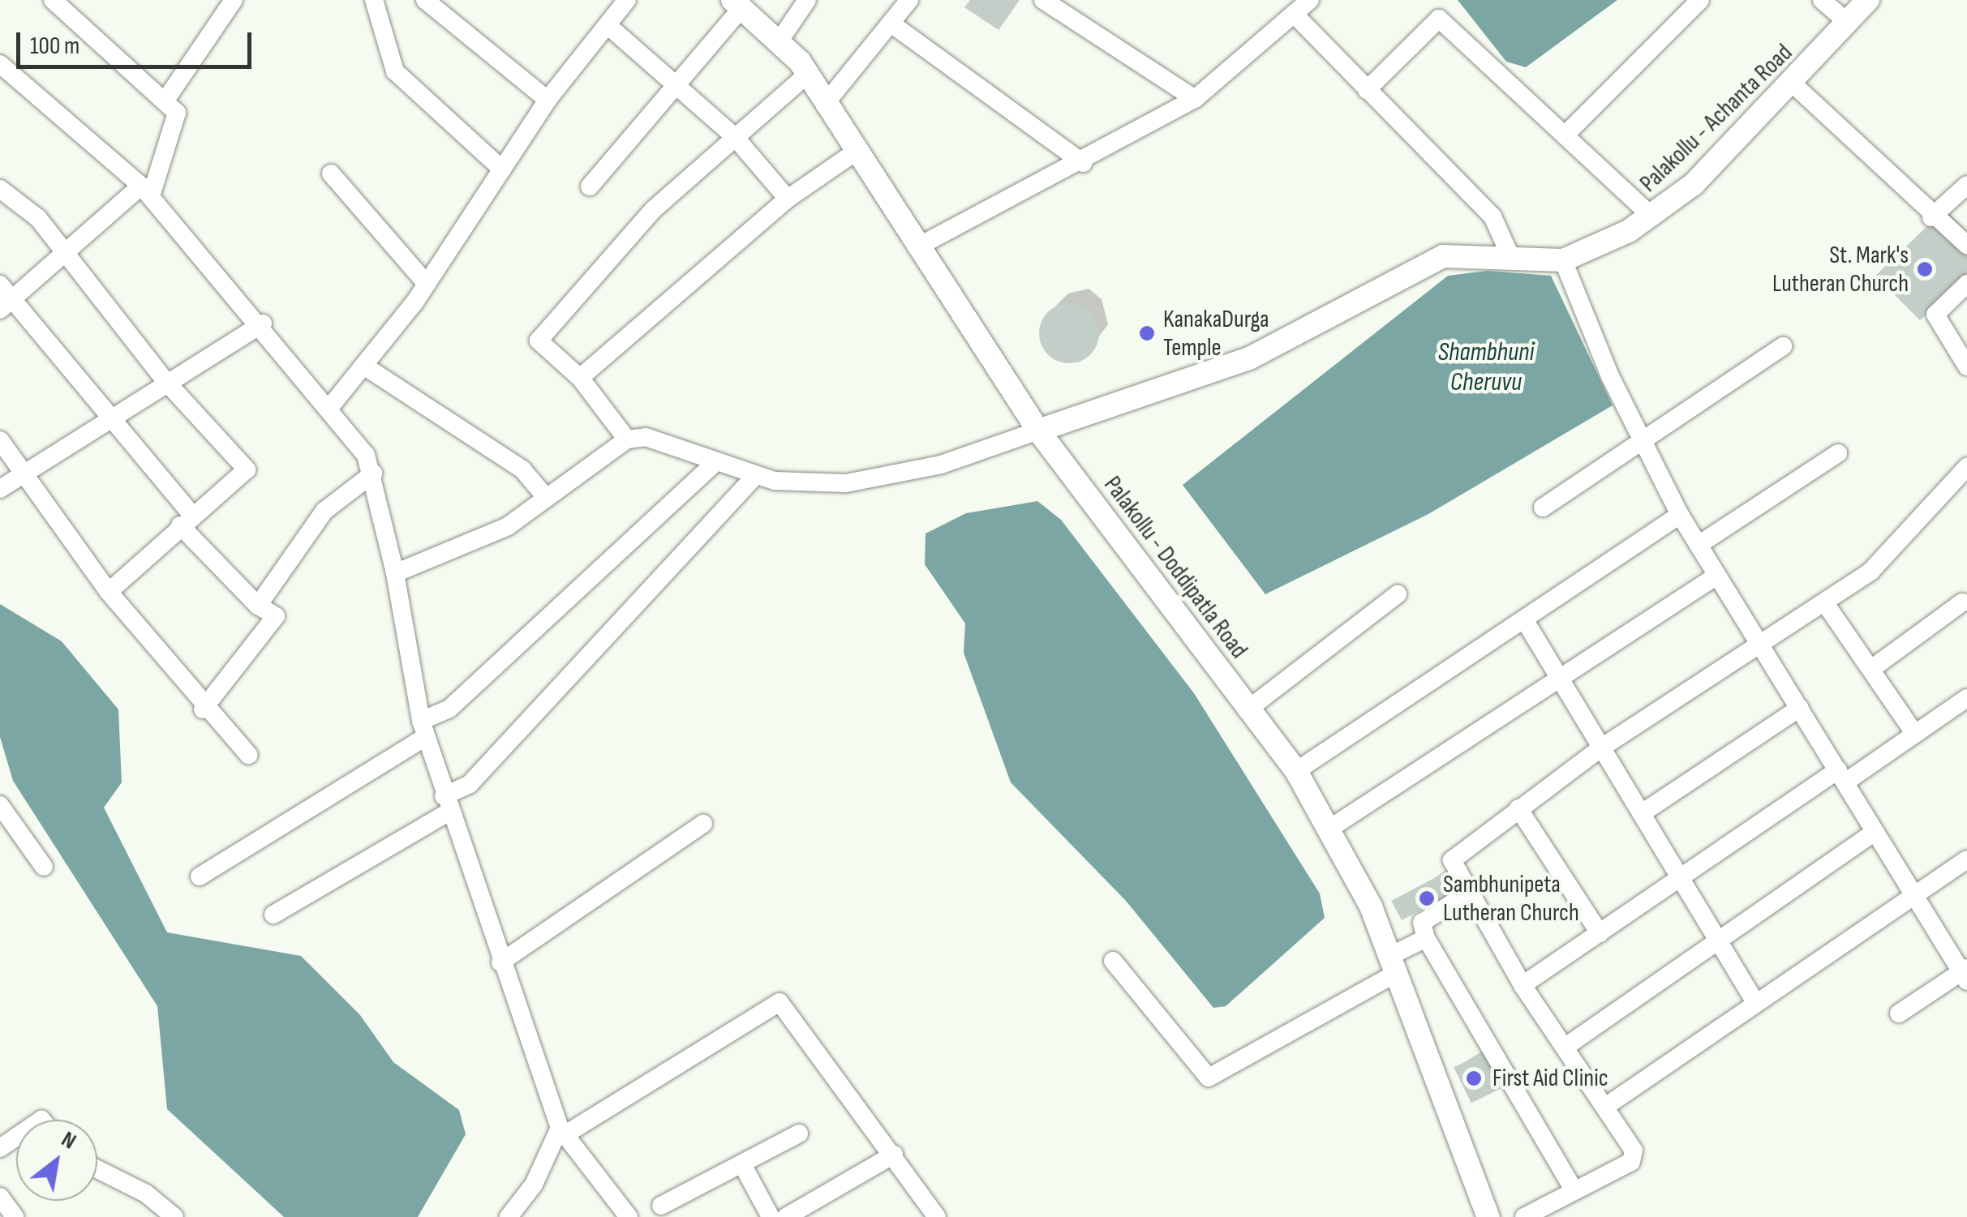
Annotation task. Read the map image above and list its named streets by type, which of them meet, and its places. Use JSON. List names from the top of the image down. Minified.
{"streets":{"main road":["Palakollu - Achanta Road","Palakollu - Doddipatla Road"]},"crossings":[["Palakollu - Achanta Road","Palakollu - Doddipatla Road"]],"water":["Shambhuni Cheruvu"],"places":["St. Mark's Lutheran Church","KanakaDurga Temple","Sambhunipeta Lutheran Church","First Aid Clinic"],"scale_bar":"100 m","north":"top right"}
